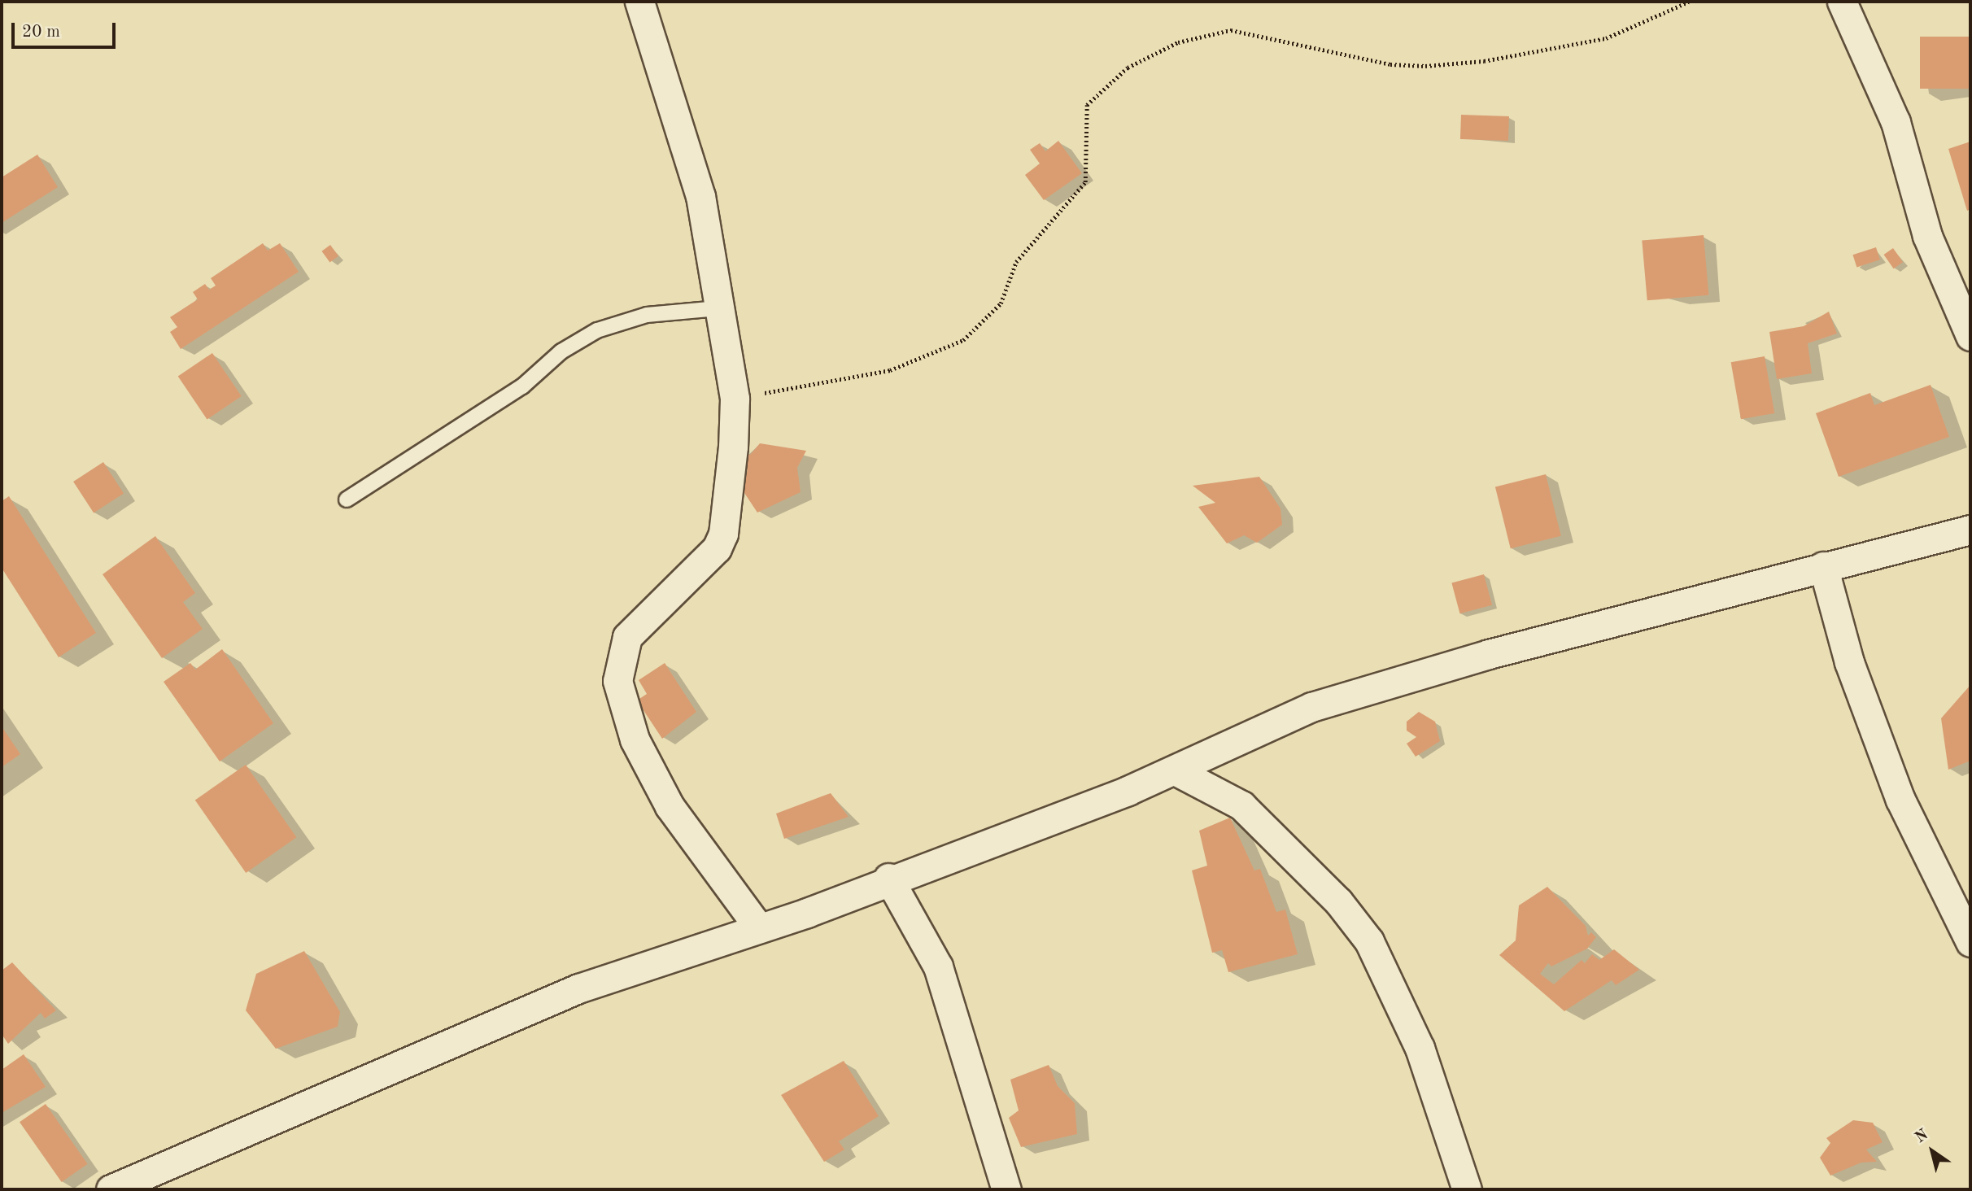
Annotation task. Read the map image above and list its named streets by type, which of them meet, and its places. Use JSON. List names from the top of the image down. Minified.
{"scale_bar":"20 m","north":"top left"}
